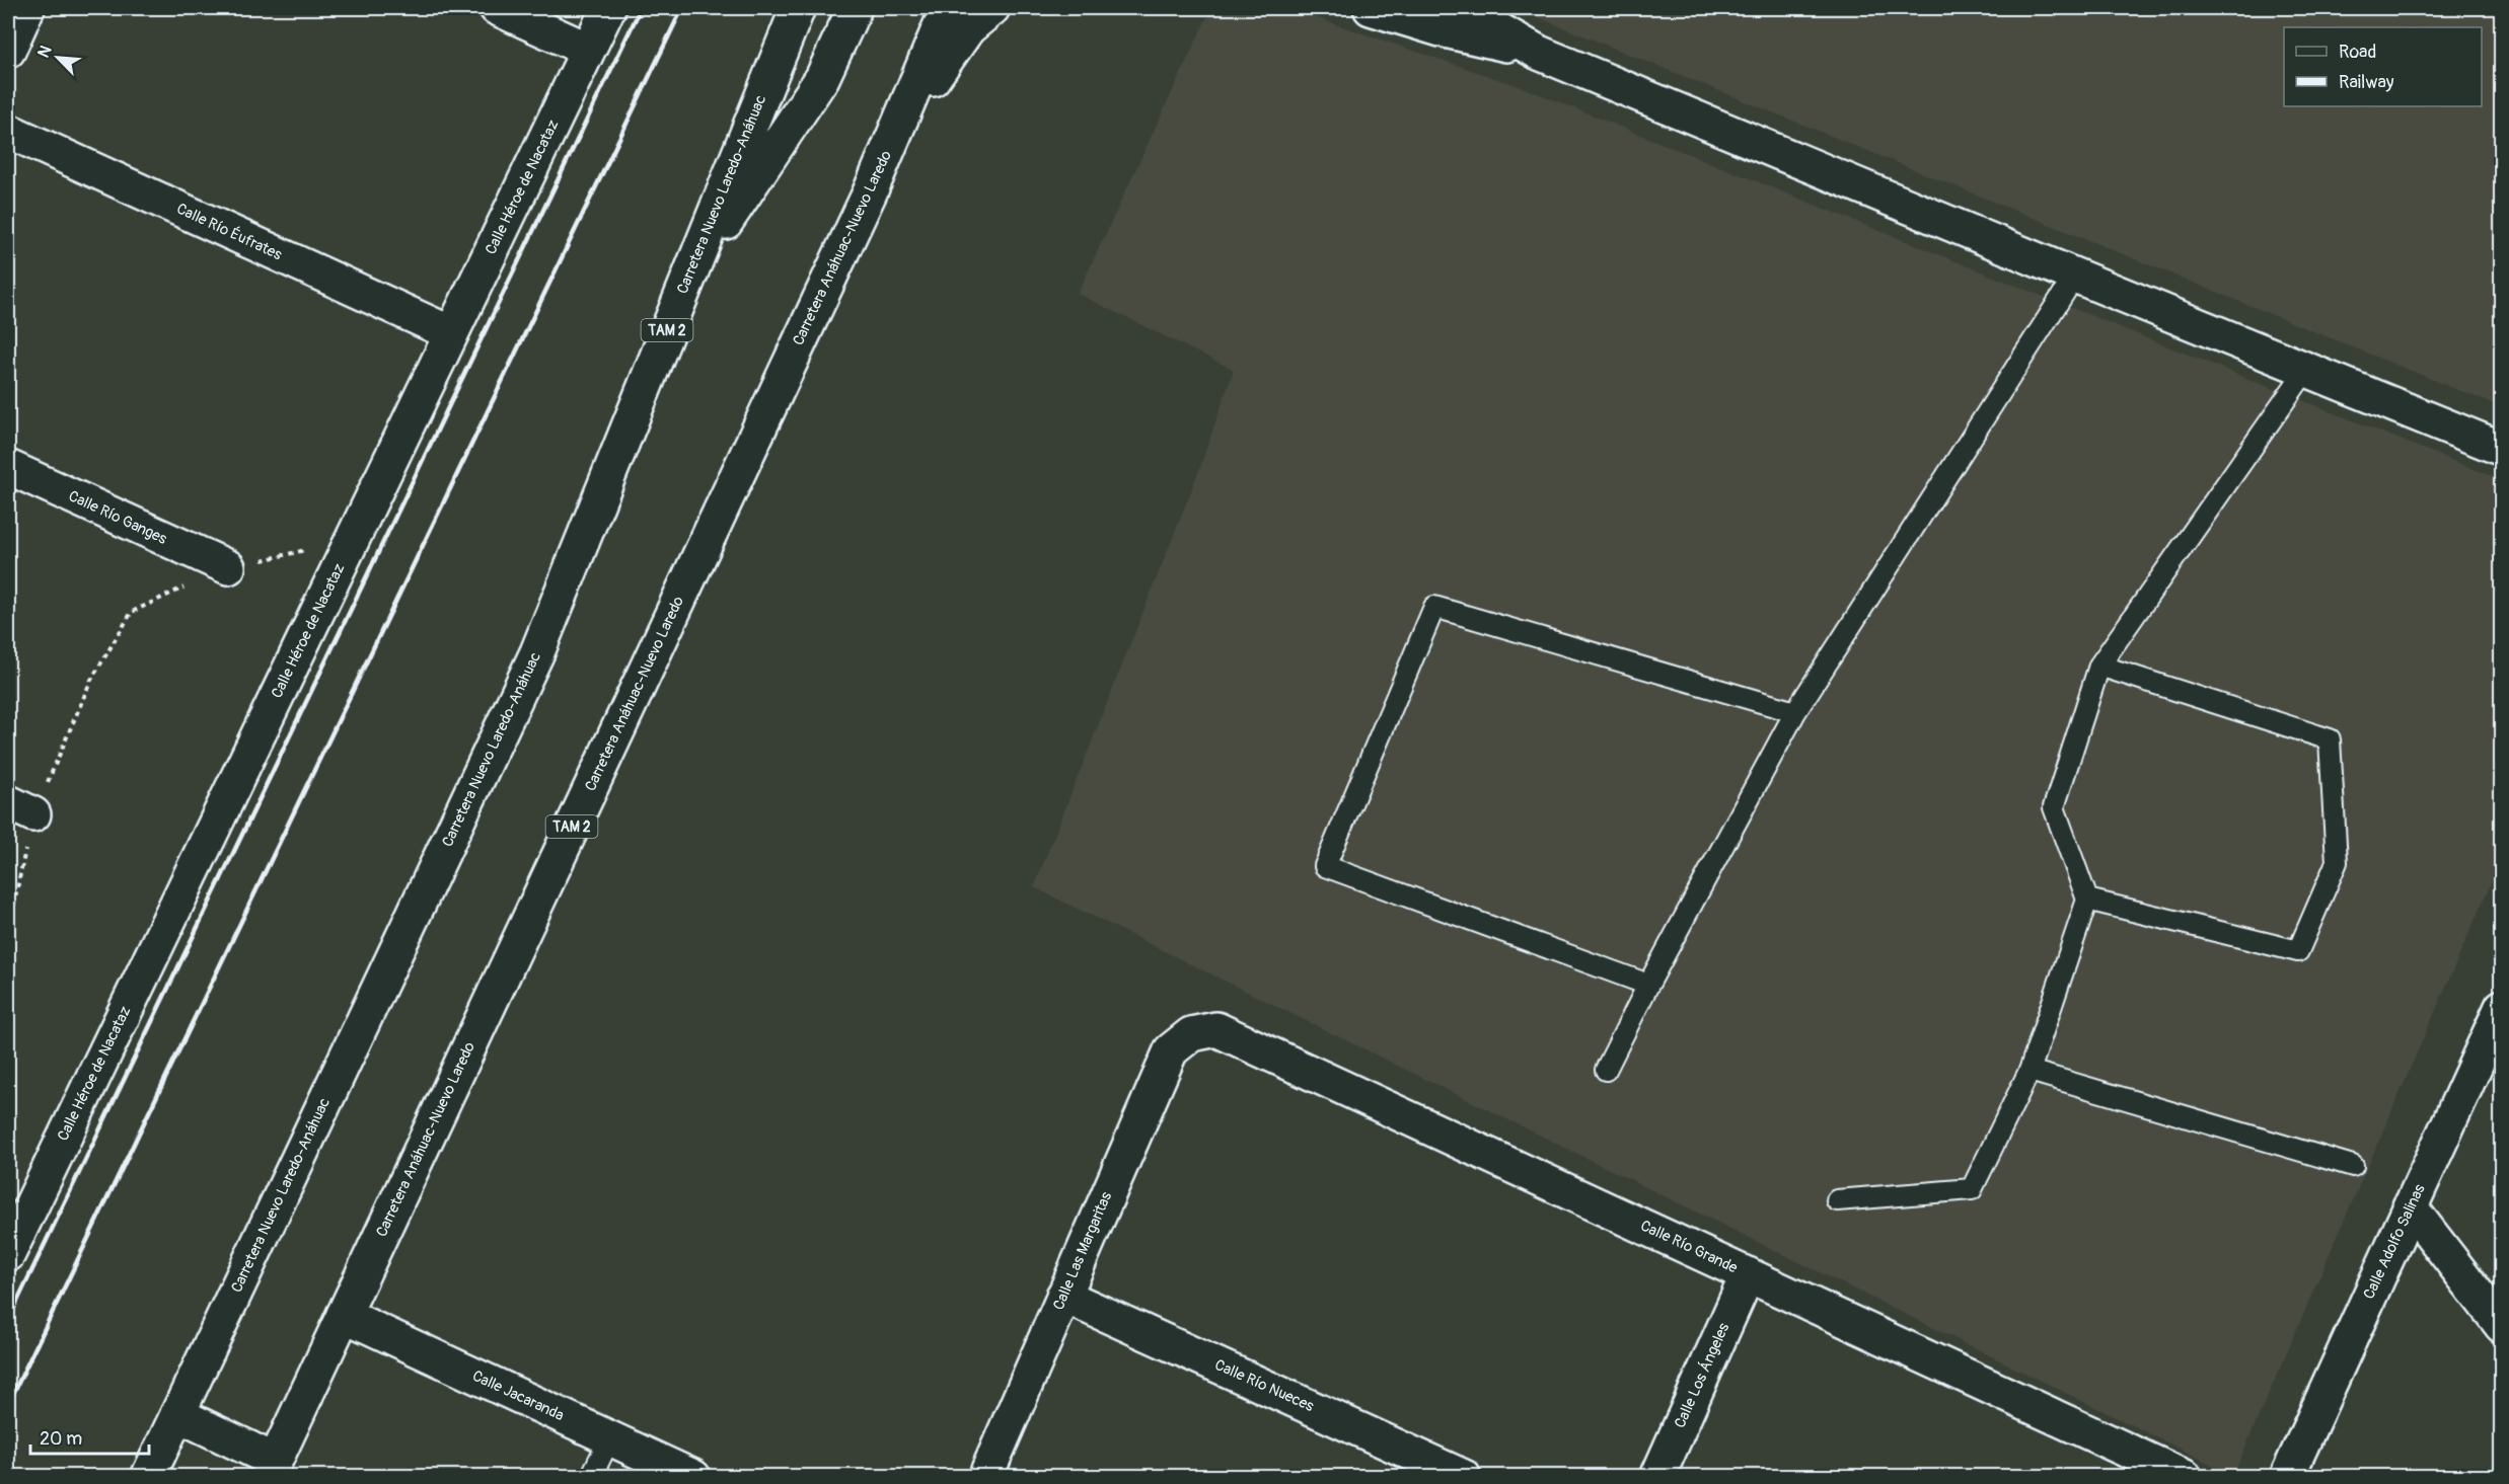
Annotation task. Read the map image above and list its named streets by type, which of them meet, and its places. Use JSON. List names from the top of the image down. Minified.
{"streets":{"street":["Calle Héroe de Nacataz","Carretera Nuevo Laredo-Anáhuac","Calle Río Éufrates","Carretera Anáhuac-Nuevo Laredo","TAM 2","Calle Río Ganges","Calle Adolfo Salinas","Calle Río Grande","Calle Las Margaritas","Calle Los Ángeles","Calle Río Nueces","Calle Jacaranda"]},"crossings":[["Calle Héroe de Nacataz","Calle Río Éufrates"],["Carretera Anáhuac-Nuevo Laredo","Calle Jacaranda"],["Calle Río Grande","Calle Las Margaritas"],["Calle Río Grande","Calle Los Ángeles"],["Calle Las Margaritas","Calle Río Nueces"]],"legend":["Road","Railway"],"scale_bar":"20 m","north":"top left"}
